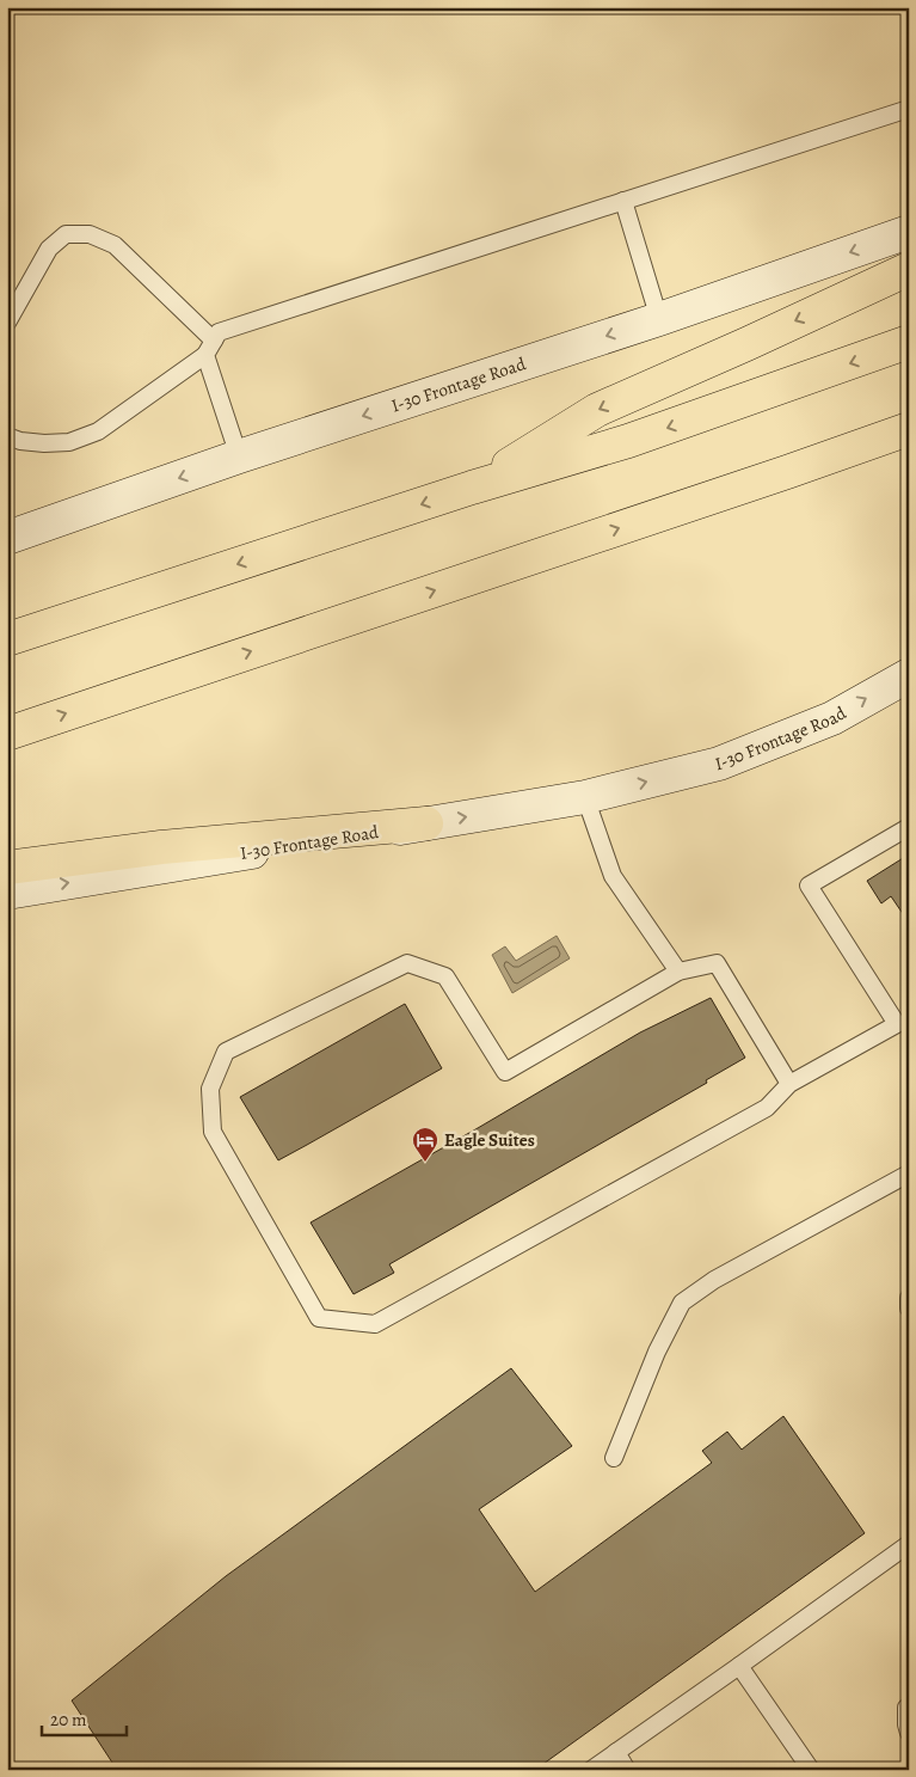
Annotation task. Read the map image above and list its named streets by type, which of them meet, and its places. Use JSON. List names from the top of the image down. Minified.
{"streets":{"main road":["I-30 Frontage Road"]},"places":{"hotel":["Eagle Suites"]},"scale_bar":"20 m"}
